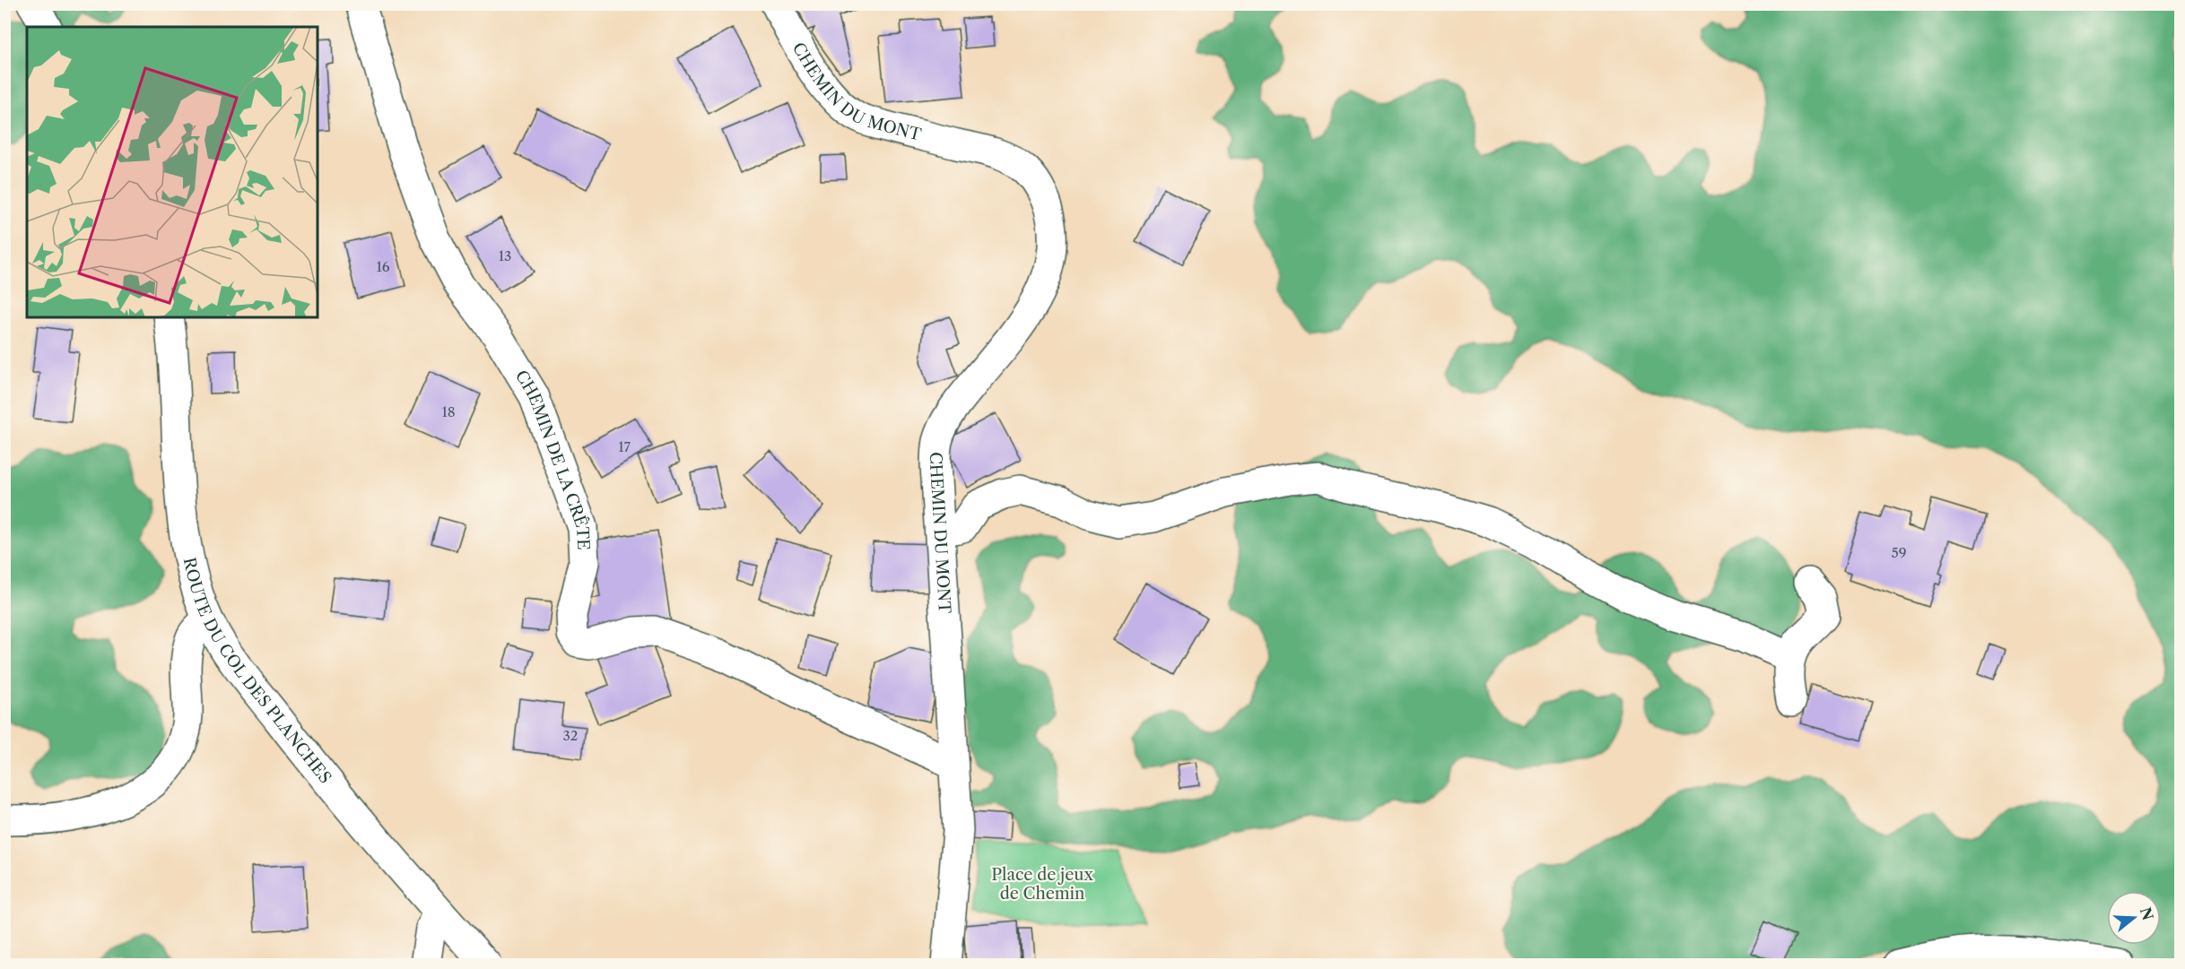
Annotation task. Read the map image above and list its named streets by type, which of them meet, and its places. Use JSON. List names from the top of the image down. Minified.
{"streets":{"street":["CHEMIN DU MONT","CHEMIN DE LA CRÊTE","ROUTE DU COL DES PLANCHES"]},"crossings":[["CHEMIN DU MONT","CHEMIN DE LA CRÊTE"]],"parks":["Place de jeux de Chemin"],"house_numbers":["13","16","18","17","59","32"],"north":"right"}
